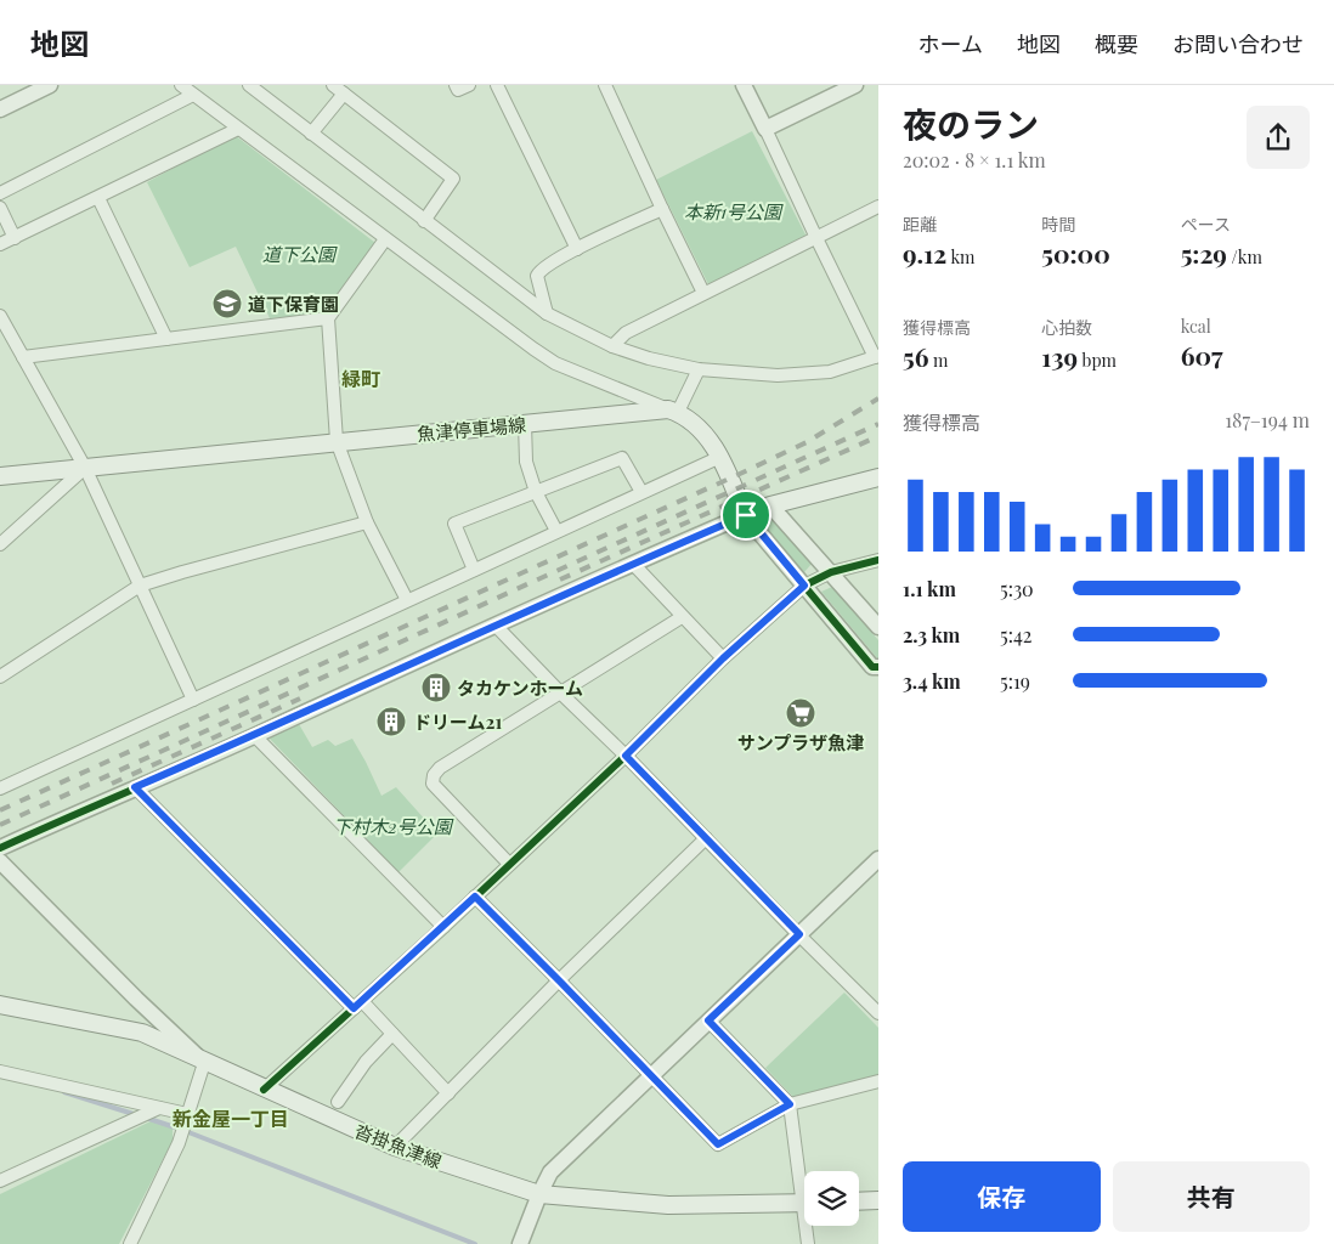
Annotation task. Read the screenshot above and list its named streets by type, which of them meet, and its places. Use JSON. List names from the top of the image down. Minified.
{"streets":{"main road":["魚津停車場線","沓掛魚津線"]},"districts":["緑町","新金屋一丁目"],"parks":["本新1号公園","道下公園","下村木2号公園"],"places":{"school or university":["道下保育園"],"building":["タカケンホーム","ドリーム21"],"supermarket":["サンプラザ魚津"]},"page":{"header":"地図","nav":["ホーム","地図","概要","お問い合わせ"],"heading":["夜のラン","20:02 · 8 × 1.1 km"],"stats":[["距離","9.12 km"],["時間","50:00"],["ペース","5:29 /km"],["獲得標高","56 m"],["心拍数","139 bpm"],["kcal","607"]],"chart":["獲得標高","187–194 m"],"list":[{"name":"1.1 km","note":"5:30"},{"name":"2.3 km","note":"5:42"},{"name":"3.4 km","note":"5:19"}],"buttons":["保存","共有"]}}
